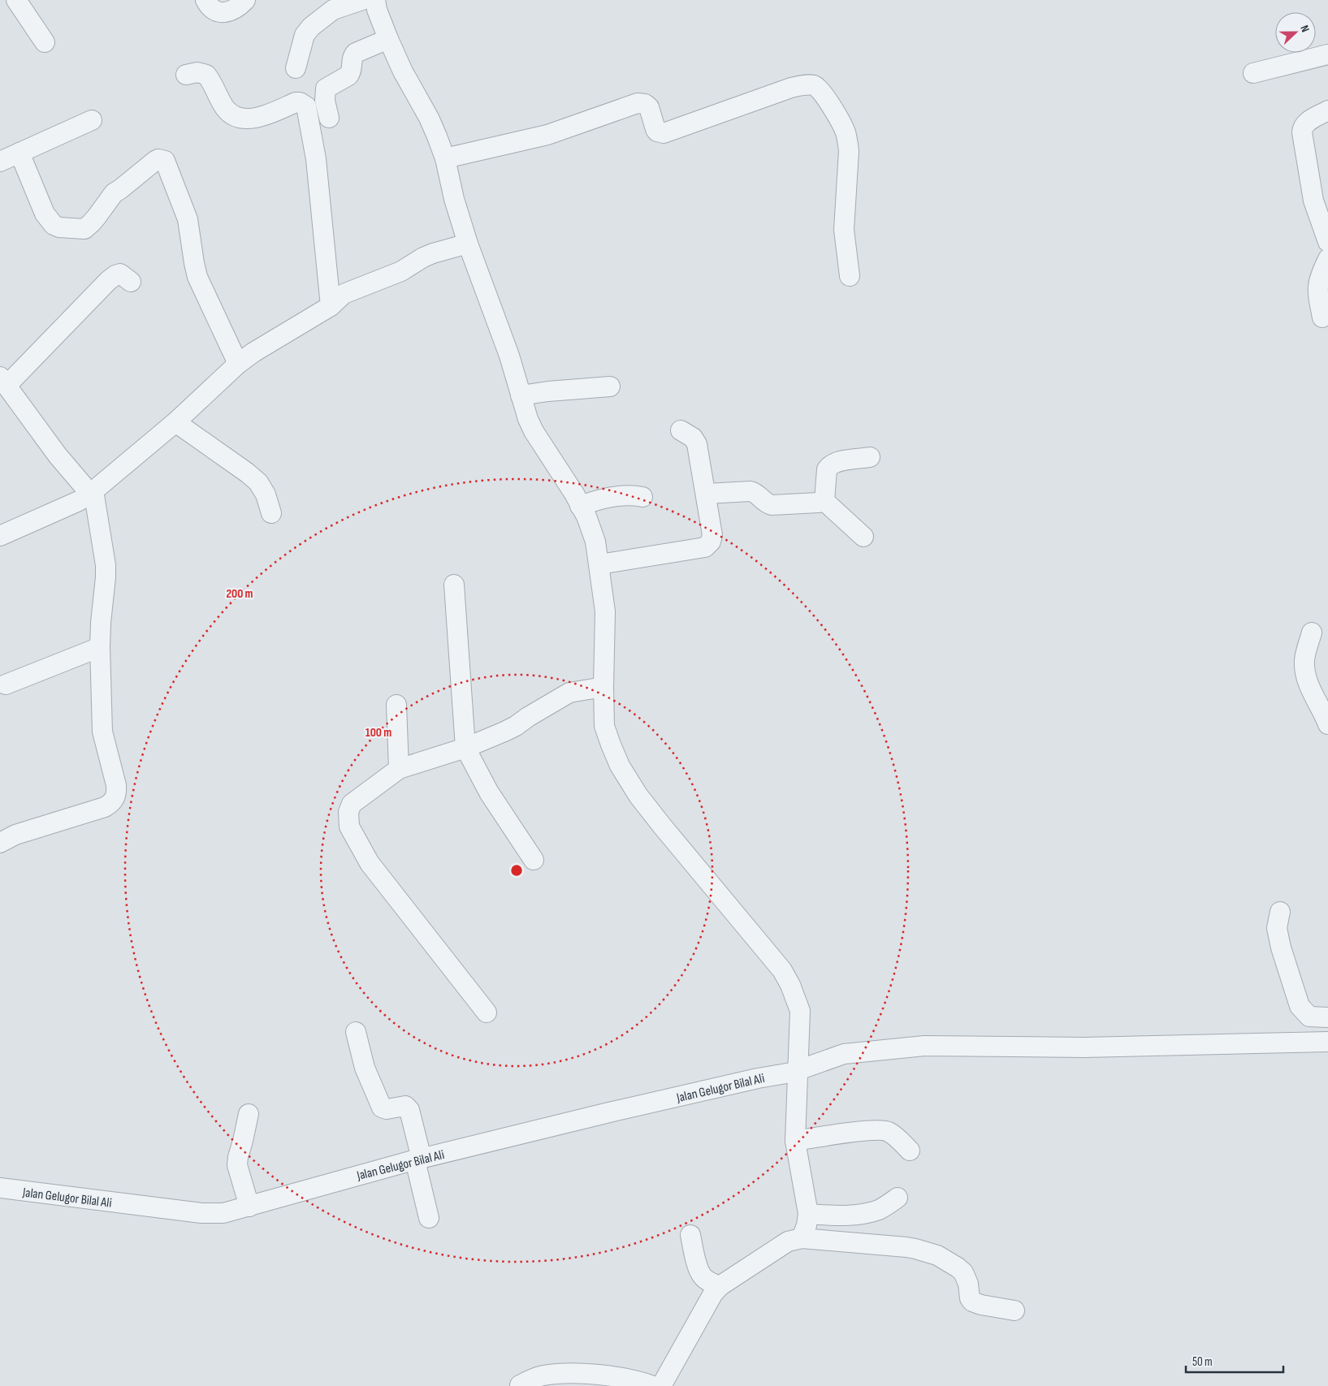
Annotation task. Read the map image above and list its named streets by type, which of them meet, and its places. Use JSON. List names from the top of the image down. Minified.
{"streets":{"street":["Jalan Gelugor Bilal Ali"]},"scale_bar":"50 m","north":"right","rings":["200 m","100 m"]}
